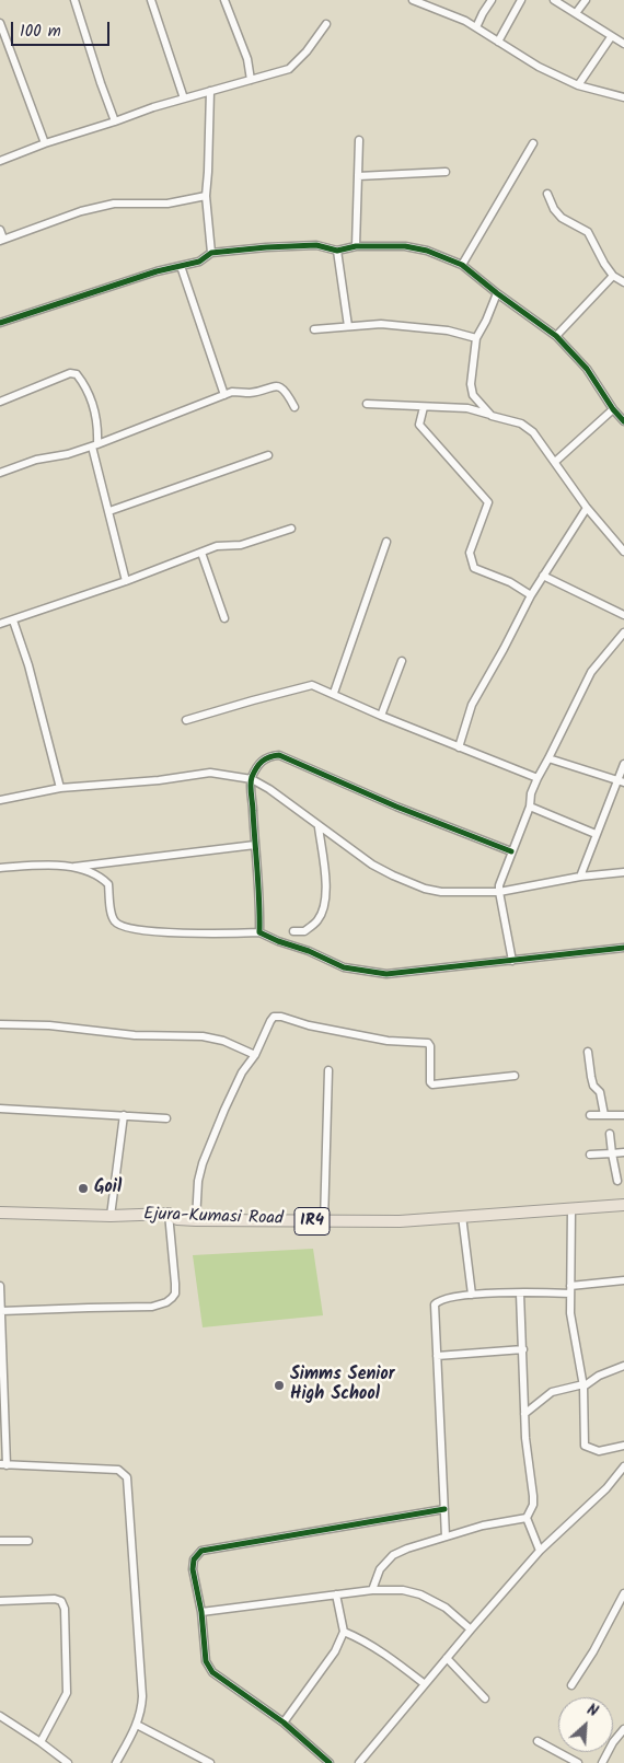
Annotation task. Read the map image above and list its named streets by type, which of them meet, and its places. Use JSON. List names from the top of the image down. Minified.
{"streets":{"main road":["Ejura-Kumasi Road","IR4"]},"places":["Goil","Simms Senior High School"],"scale_bar":"100 m","north":"top right"}
